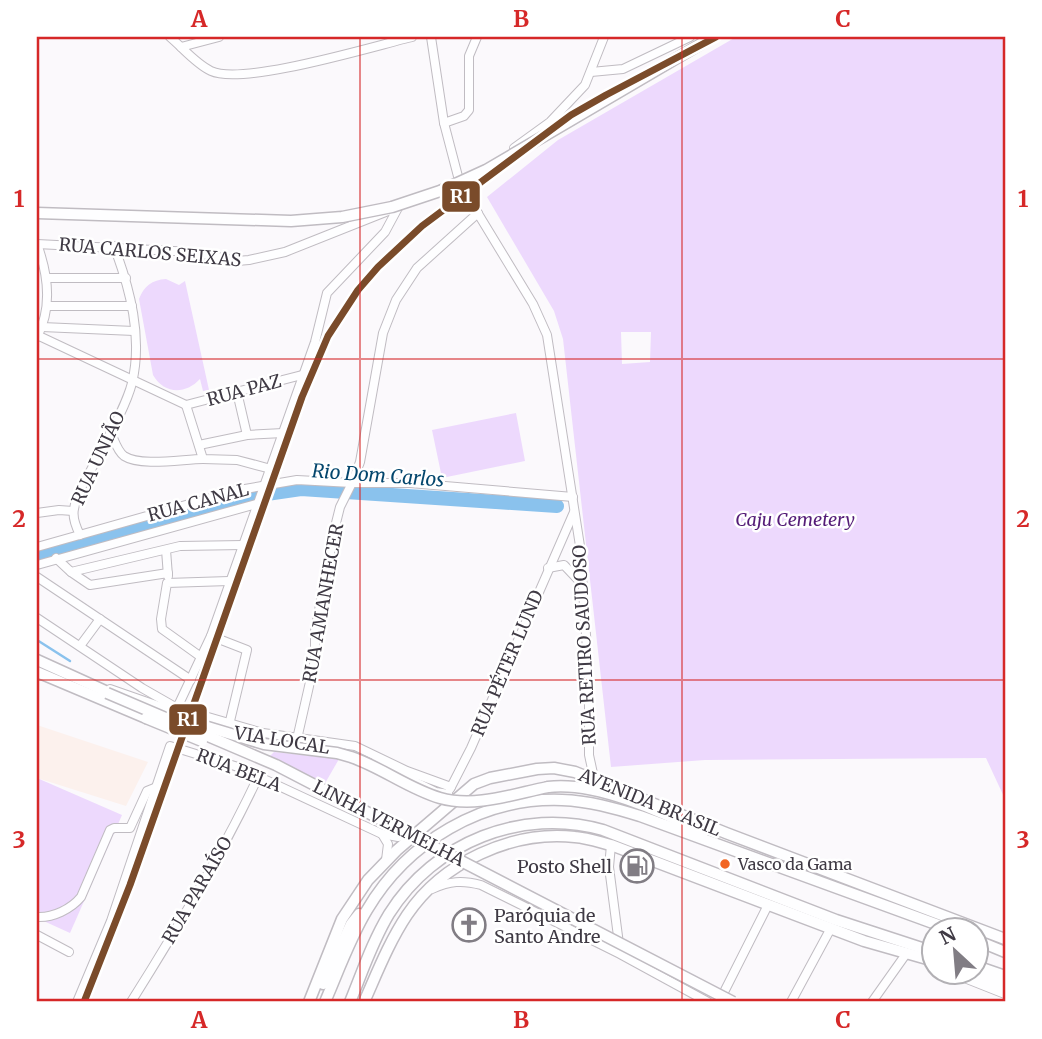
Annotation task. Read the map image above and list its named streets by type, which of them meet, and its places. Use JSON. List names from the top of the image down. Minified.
{"streets":{"highway":["AVENIDA BRASIL","LINHA VERMELHA"],"street":["RUA CARLOS SEIXAS","RUA PAZ","RUA UNIÃO","RUA CANAL","RUA AMANHECER","RUA RETIRO SAUDOSO","RUA PÉTER LUND","VIA LOCAL","RUA BELA","RUA PARAÍSO"]},"crossings":[["RUA CARLOS SEIXAS","RUA UNIÃO"],["RUA CARLOS SEIXAS","RUA RETIRO SAUDOSO"],["RUA UNIÃO","RUA CANAL"],["RUA CANAL","RUA AMANHECER"],["RUA CANAL","RUA RETIRO SAUDOSO"],["RUA AMANHECER","RUA RETIRO SAUDOSO"],["RUA RETIRO SAUDOSO","RUA PÉTER LUND"],["RUA RETIRO SAUDOSO","AVENIDA BRASIL"],["RUA PÉTER LUND","VIA LOCAL"],["RUA PÉTER LUND","AVENIDA BRASIL"],["VIA LOCAL","LINHA VERMELHA"],["RUA BELA","AVENIDA BRASIL"],["RUA BELA","RUA PARAÍSO"]],"water":["Rio Dom Carlos"],"parks":["Caju Cemetery"],"places":{"other":["Vasco da Gama"],"fuel station":["Posto Shell"],"church":["Paróquia de Santo Andre"]},"lines":["transit line R1"],"north":"top left","grid":{"columns":["A","B","C"],"rows":["1","2","3"]}}
